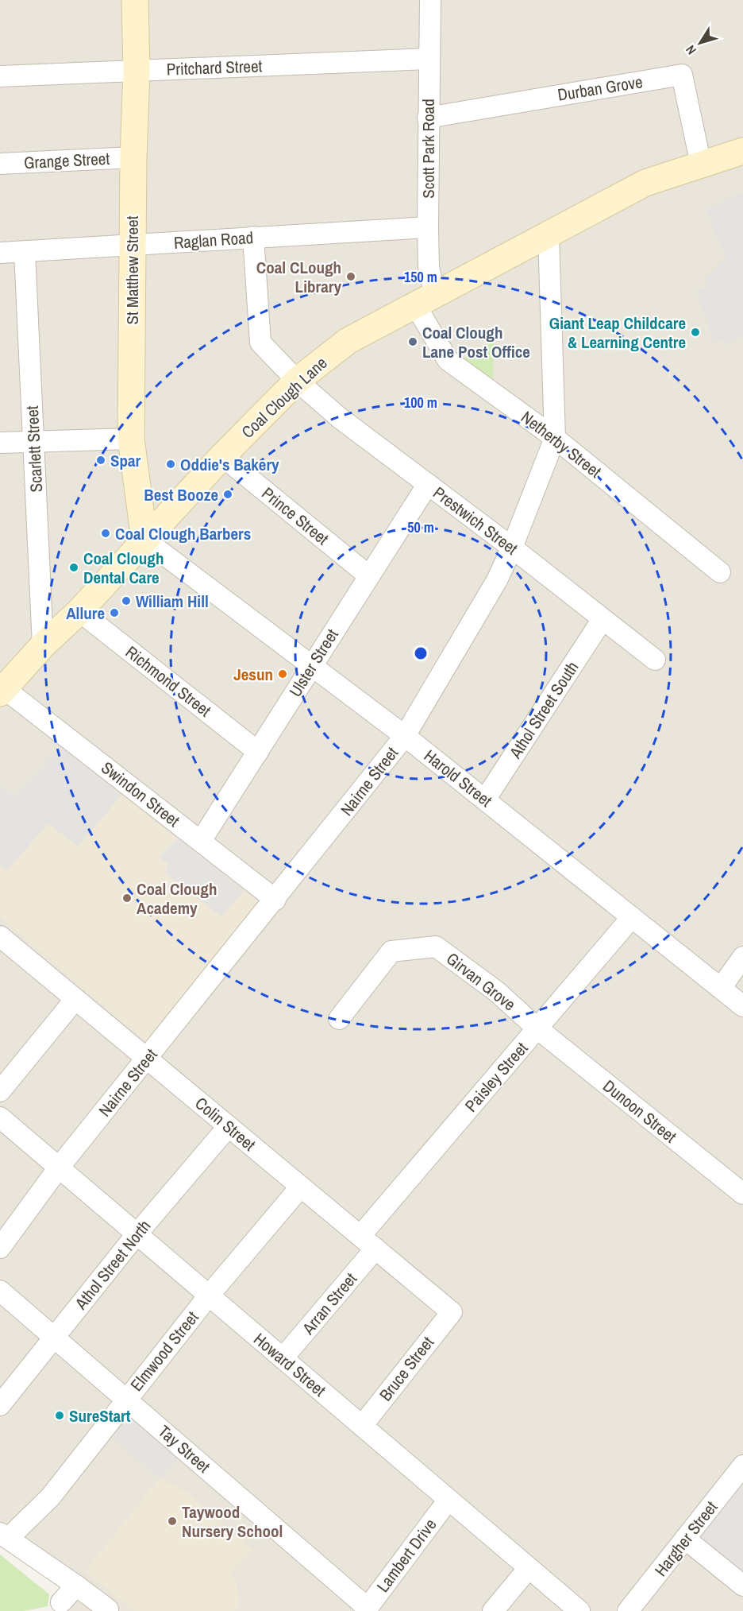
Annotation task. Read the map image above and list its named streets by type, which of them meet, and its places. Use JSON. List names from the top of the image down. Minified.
{"streets":{"main road":["St Matthew Street","Coal Clough Lane"],"street":["Pritchard Street","Durban Grove","Scott Park Road","Grange Street","Raglan Road","Netherby Street","Scarlett Street","Prince Street","Prestwich Street","Ulster Street","Richmond Street","Athol Street South","Harold Street","Nairne Street","Swindon Street","Girvan Grove","Paisley Street","Dunoon Street","Colin Street","Athol Street North","Arran Street","Elmwood Street","Howard Street","Bruce Street","Tay Street","Hargher Street","Lambert Drive"]},"crossings":[["Pritchard Street","Scott Park Road"],["Pritchard Street","St Matthew Street"],["Durban Grove","Scott Park Road"],["Durban Grove","Coal Clough Lane"],["Scott Park Road","Raglan Road"],["Scott Park Road","Coal Clough Lane"],["Scott Park Road","Netherby Street"],["Grange Street","St Matthew Street"],["Raglan Road","St Matthew Street"],["Raglan Road","Scarlett Street"],["Raglan Road","Prestwich Street"],["St Matthew Street","Coal Clough Lane"],["St Matthew Street","Harold Street"],["Coal Clough Lane","Netherby Street"],["Coal Clough Lane","Scarlett Street"],["Coal Clough Lane","Prince Street"],["Coal Clough Lane","Prestwich Street"],["Coal Clough Lane","Richmond Street"],["Coal Clough Lane","Harold Street"],["Coal Clough Lane","Nairne Street"],["Coal Clough Lane","Swindon Street"],["Netherby Street","Nairne Street"],["Prince Street","Ulster Street"],["Prestwich Street","Ulster Street"],["Prestwich Street","Athol Street South"],["Prestwich Street","Nairne Street"],["Ulster Street","Richmond Street"],["Ulster Street","Harold Street"],["Ulster Street","Swindon Street"],["Athol Street South","Harold Street"],["Harold Street","Nairne Street"],["Harold Street","Paisley Street"],["Nairne Street","Swindon Street"],["Nairne Street","Colin Street"],["Nairne Street","Howard Street"],["Girvan Grove","Paisley Street"],["Girvan Grove","Dunoon Street"],["Paisley Street","Dunoon Street"],["Paisley Street","Colin Street"],["Colin Street","Athol Street North"],["Colin Street","Arran Street"],["Colin Street","Elmwood Street"],["Colin Street","Bruce Street"],["Athol Street North","Howard Street"],["Athol Street North","Tay Street"],["Arran Street","Howard Street"],["Elmwood Street","Howard Street"],["Elmwood Street","Tay Street"],["Howard Street","Bruce Street"],["Howard Street","Lambert Drive"],["Tay Street","Lambert Drive"]],"places":["Coal CLough Library","Giant Leap Childcare & Learning Centre","Coal Clough Lane Post Office","Spar","Oddie's Bakery","Best Booze","Coal Clough Barbers","Coal Clough Dental Care","William Hill","Allure","Jesun","Coal Clough Academy","SureStart","Taywood Nursery School"],"north":"bottom left","rings":["150 m","100 m","50 m"]}
